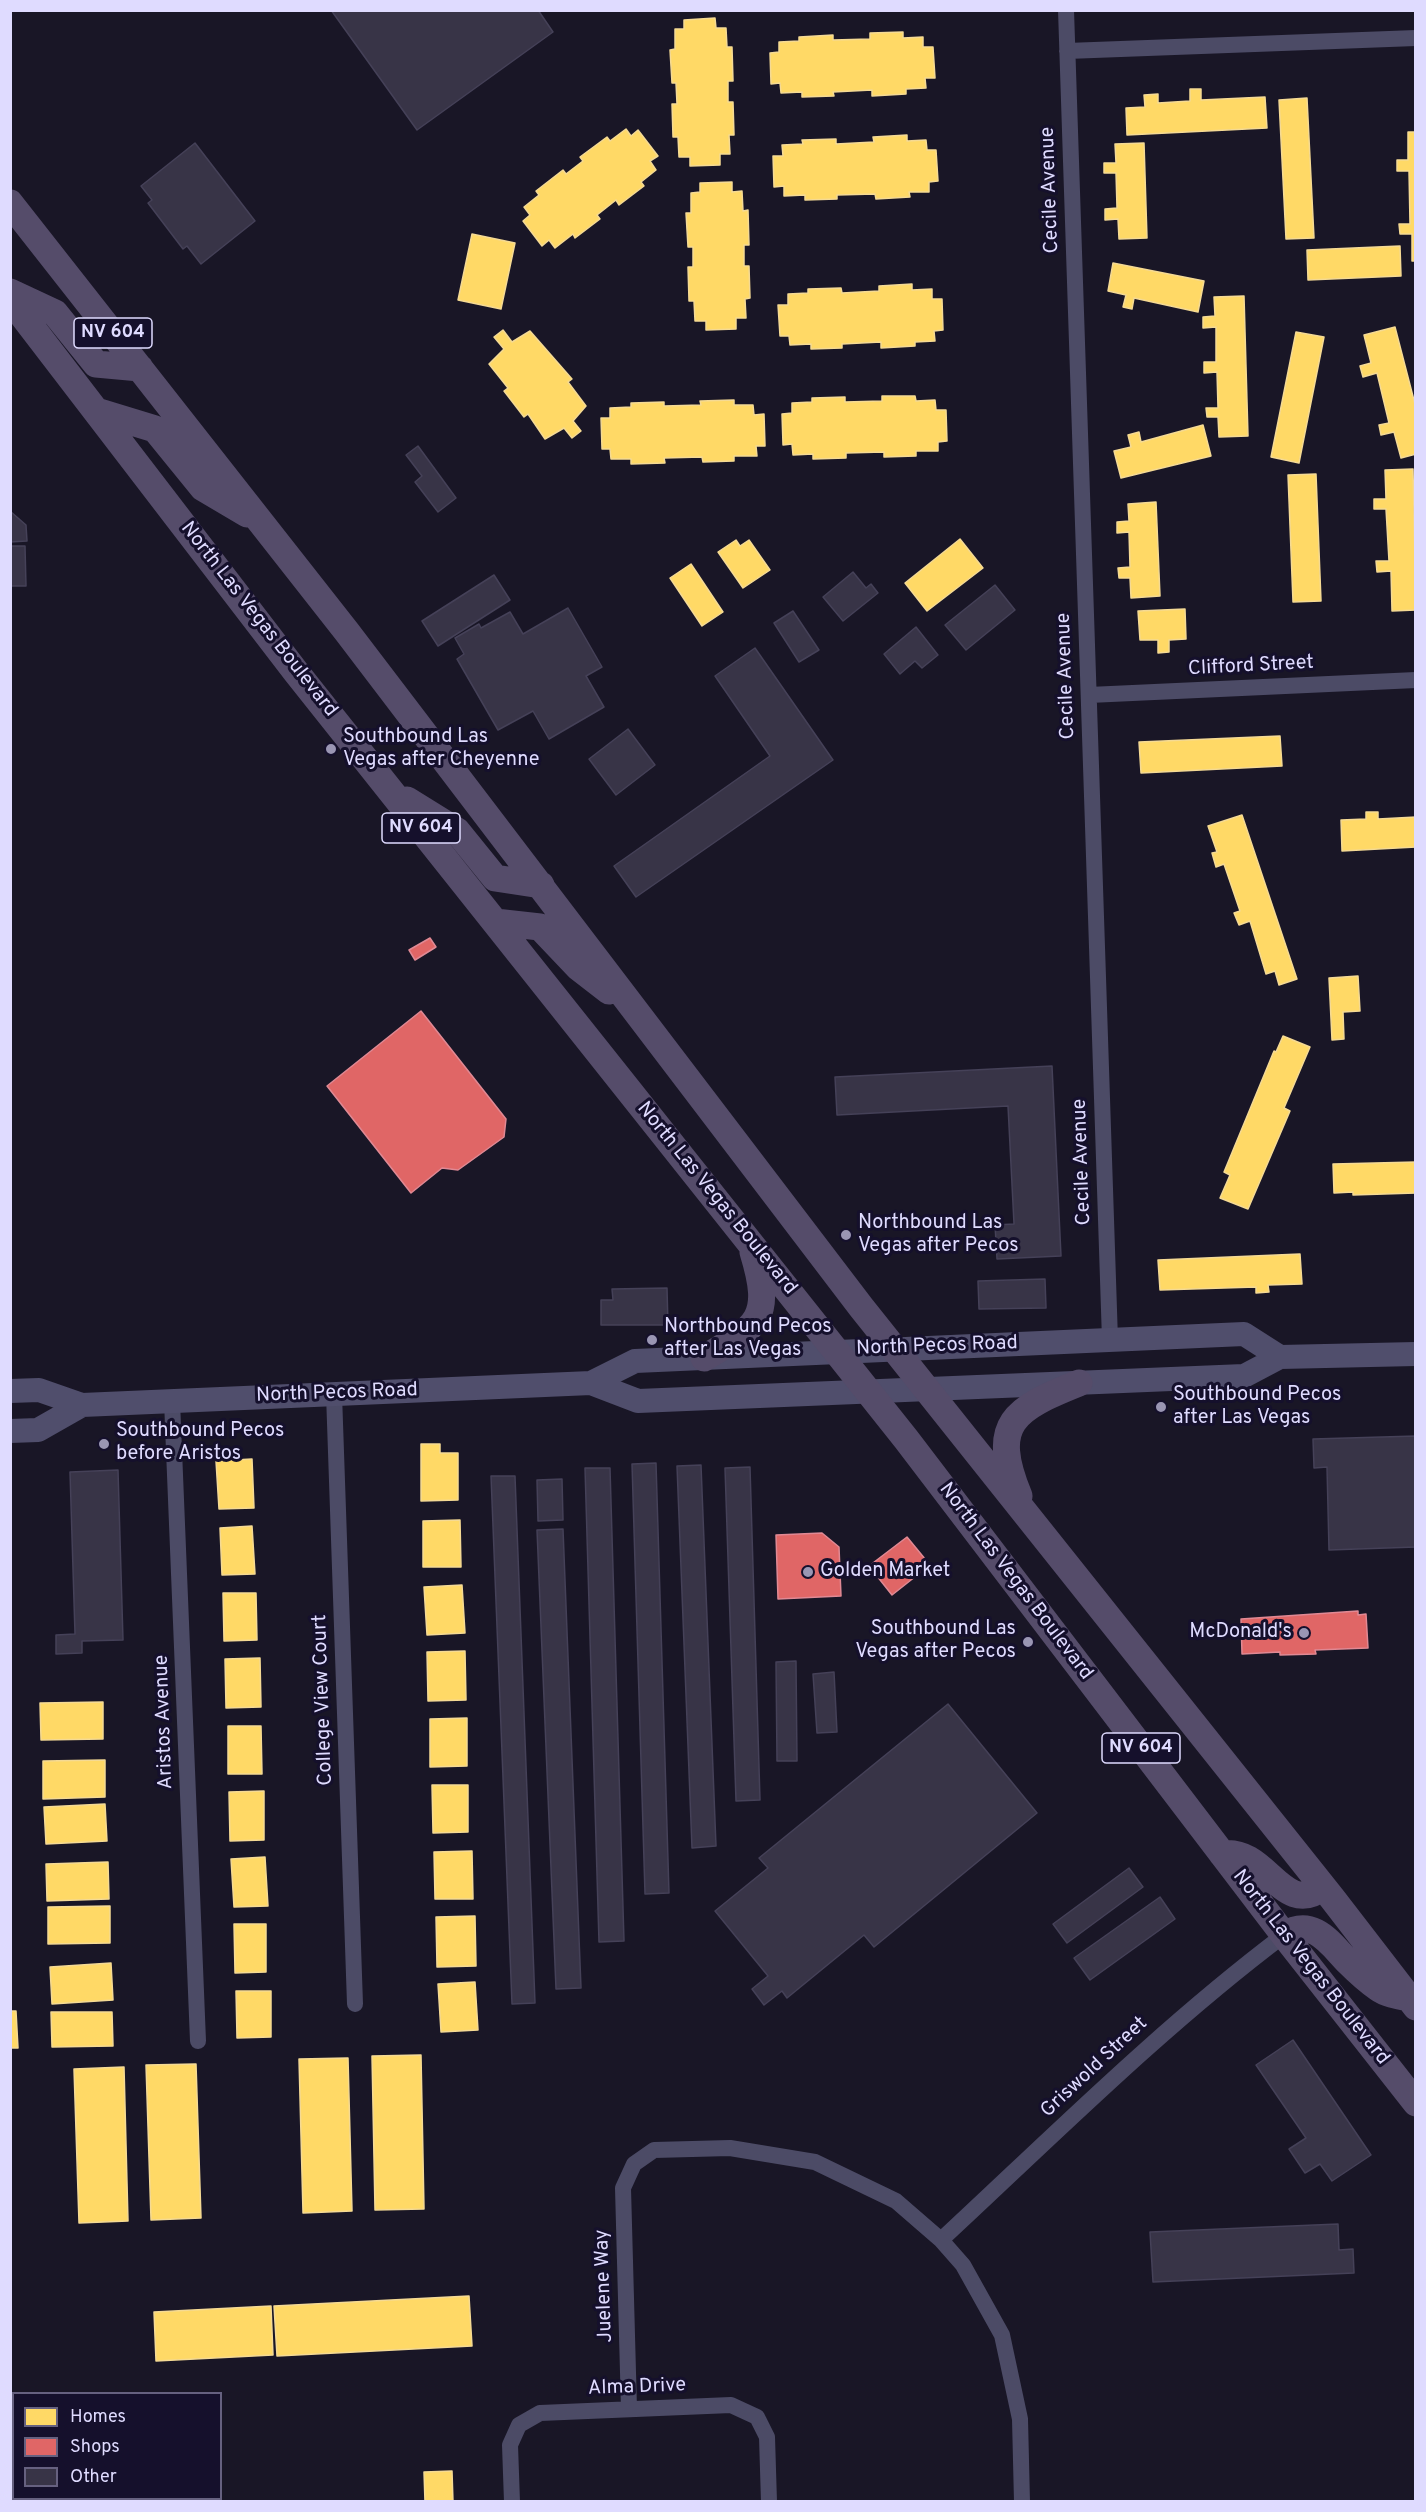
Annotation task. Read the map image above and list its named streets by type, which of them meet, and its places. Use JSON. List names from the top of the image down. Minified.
{"streets":{"main road":["NV 604","North Las Vegas Boulevard","North Pecos Road"],"street":["Cecile Avenue","Clifford Street","College View Court","Aristos Avenue","Griswold Street","Juelene Way","Alma Drive"]},"crossings":[["Cecile Avenue","Clifford Street"],["Cecile Avenue","North Pecos Road"],["NV 604","North Pecos Road"],["North Las Vegas Boulevard","North Pecos Road"],["North Las Vegas Boulevard","Griswold Street"],["North Pecos Road","College View Court"],["North Pecos Road","Aristos Avenue"],["Griswold Street","Juelene Way"],["Juelene Way","Alma Drive"]],"places":["Southbound Las Vegas after Cheyenne","Northbound Las Vegas after Pecos","Northbound Pecos after Las Vegas","Southbound Pecos after Las Vegas","Southbound Pecos before Aristos","Golden Market","McDonald's","Southbound Las Vegas after Pecos"],"legend":["Homes","Shops","Other"]}
